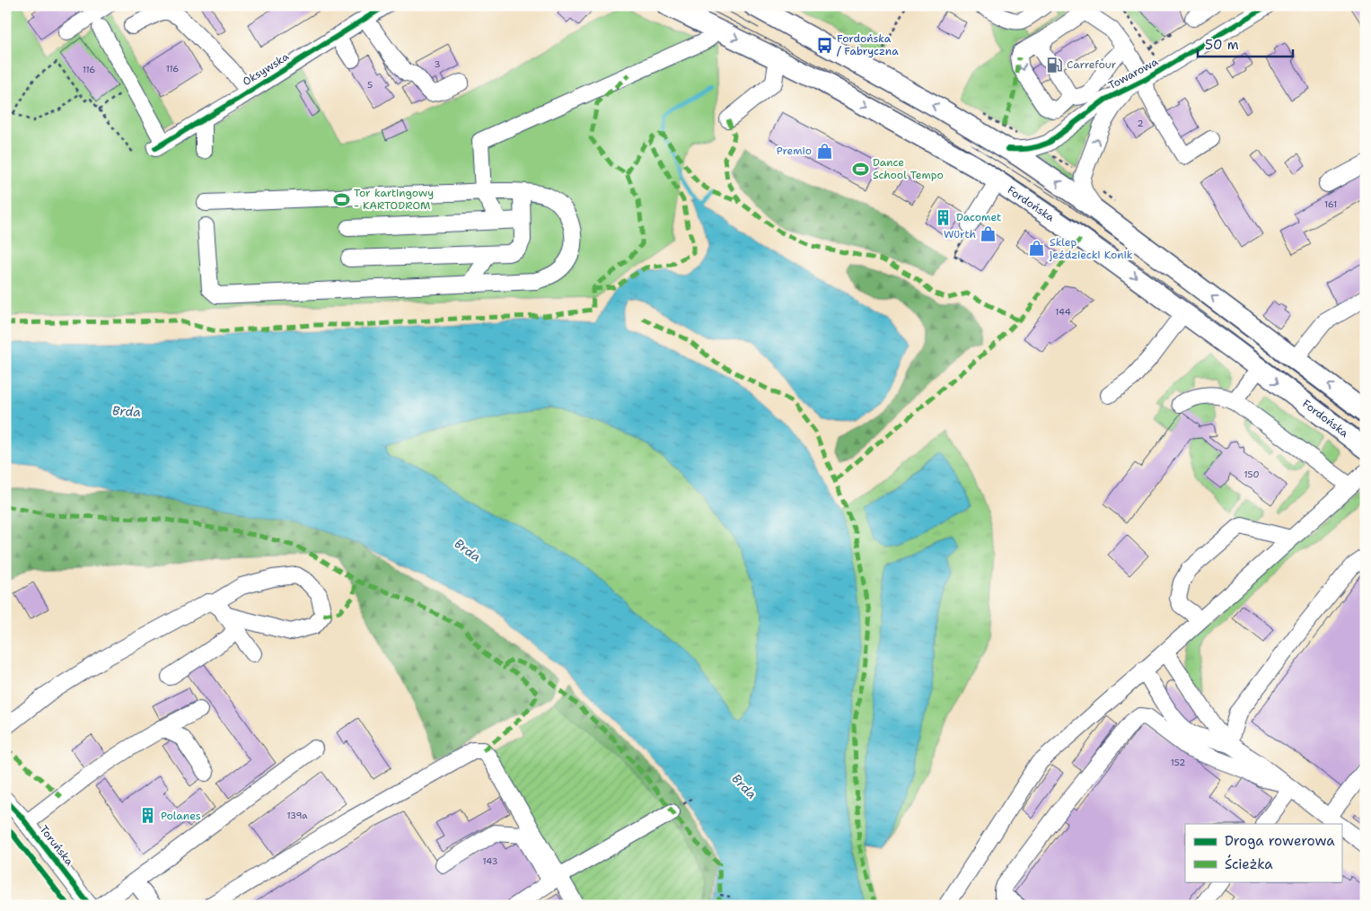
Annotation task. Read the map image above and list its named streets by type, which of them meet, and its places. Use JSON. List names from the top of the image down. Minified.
{"streets":{"main road":["Fordońska"],"street":["Oksywska","Towarowa","Toruńska"]},"water":["Brda"],"places":{"bus stop":["Fordońska / Fabryczna"],"fuel station":["Carrefour"],"shop":["Premio","Würth","Sklep jeździecki Konik"],"sports":["Dance School Tempo","Tor kartingowy - KARTODROM"],"building":["Dacomet","Polanes"]},"house_numbers":["3","116","116","5","2","161","144","150","152","139a","143"],"legend":["Droga rowerowa","Ścieżka"],"scale_bar":"50 m"}
